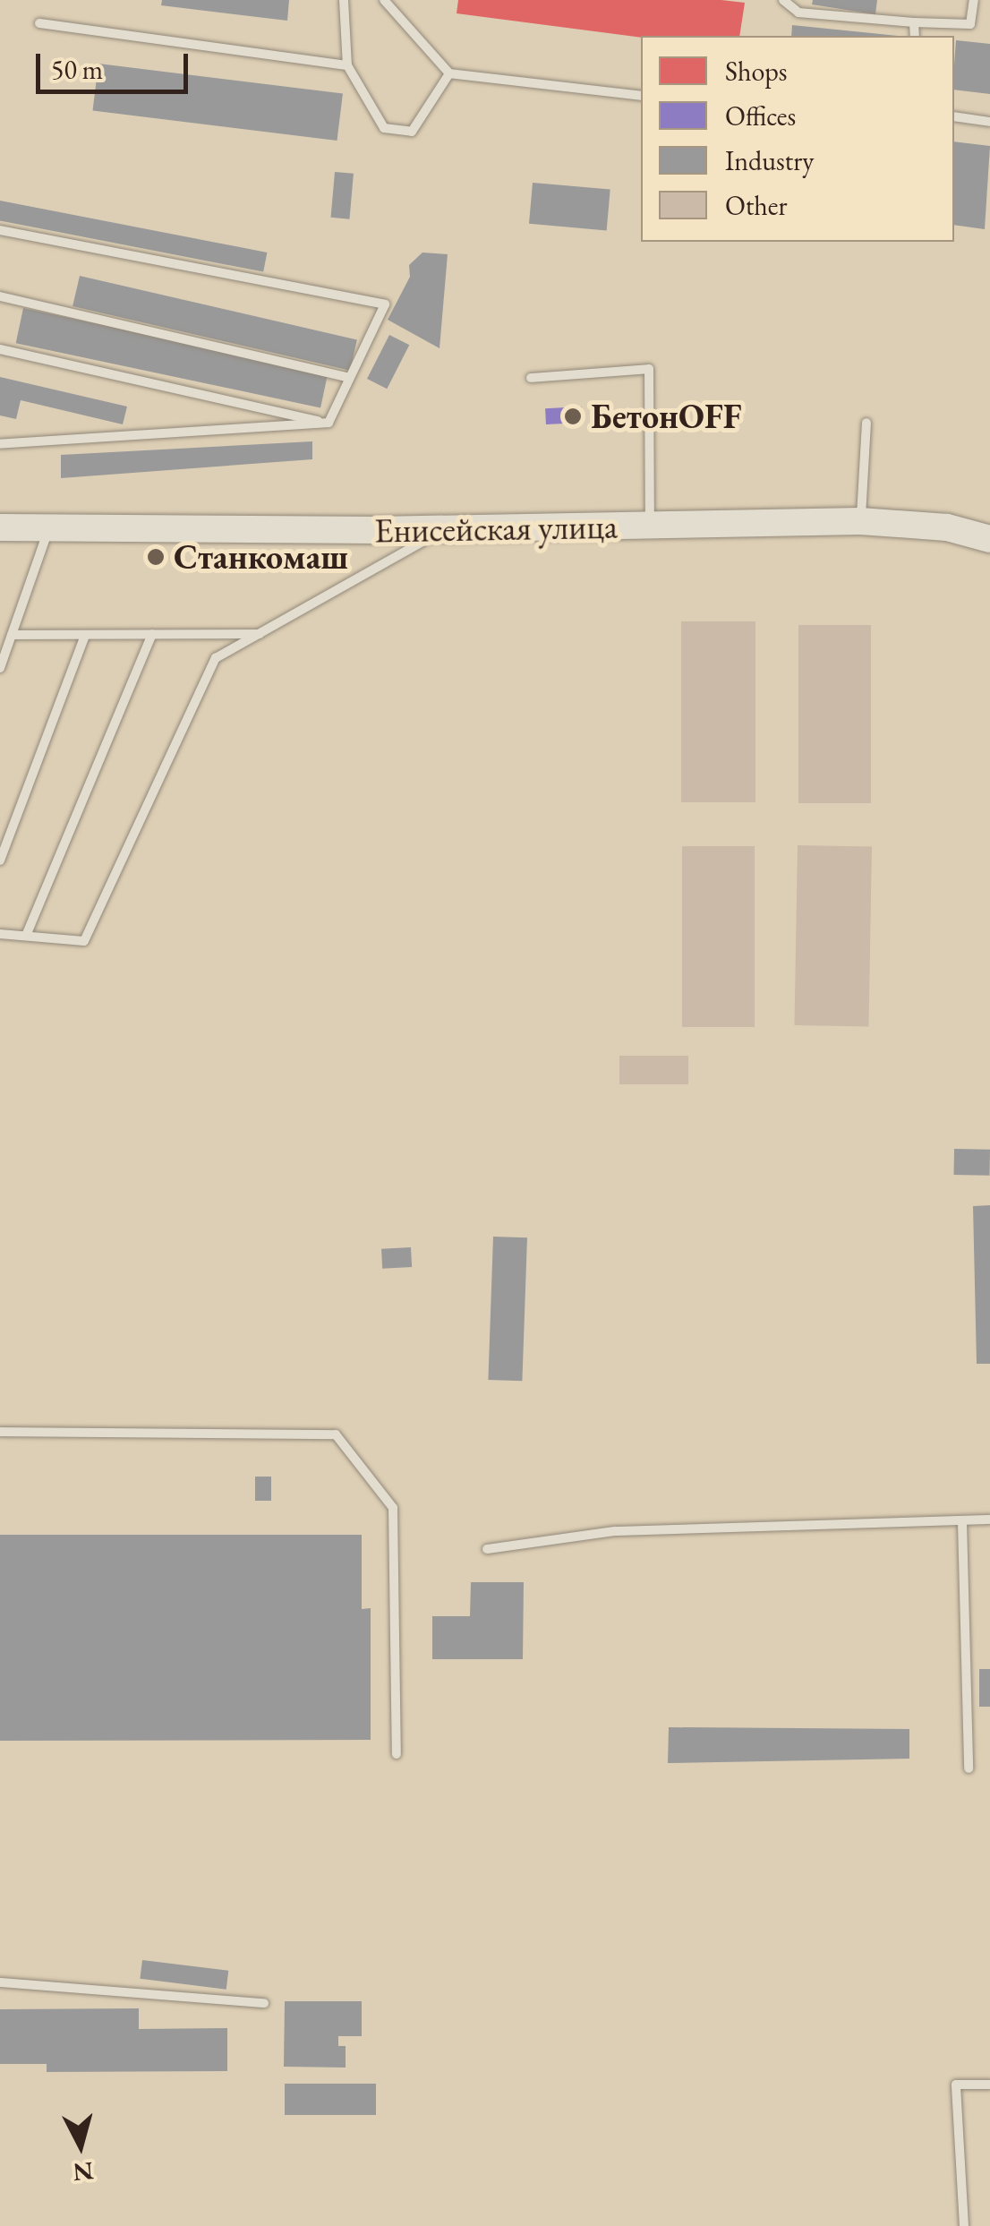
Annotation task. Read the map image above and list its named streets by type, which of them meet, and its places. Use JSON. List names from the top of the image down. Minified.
{"streets":{"street":["Енисейская улица"]},"places":["БетонOFF","Станкомаш"],"legend":["Shops","Offices","Industry","Other"],"scale_bar":"50 m","north":"bottom"}
